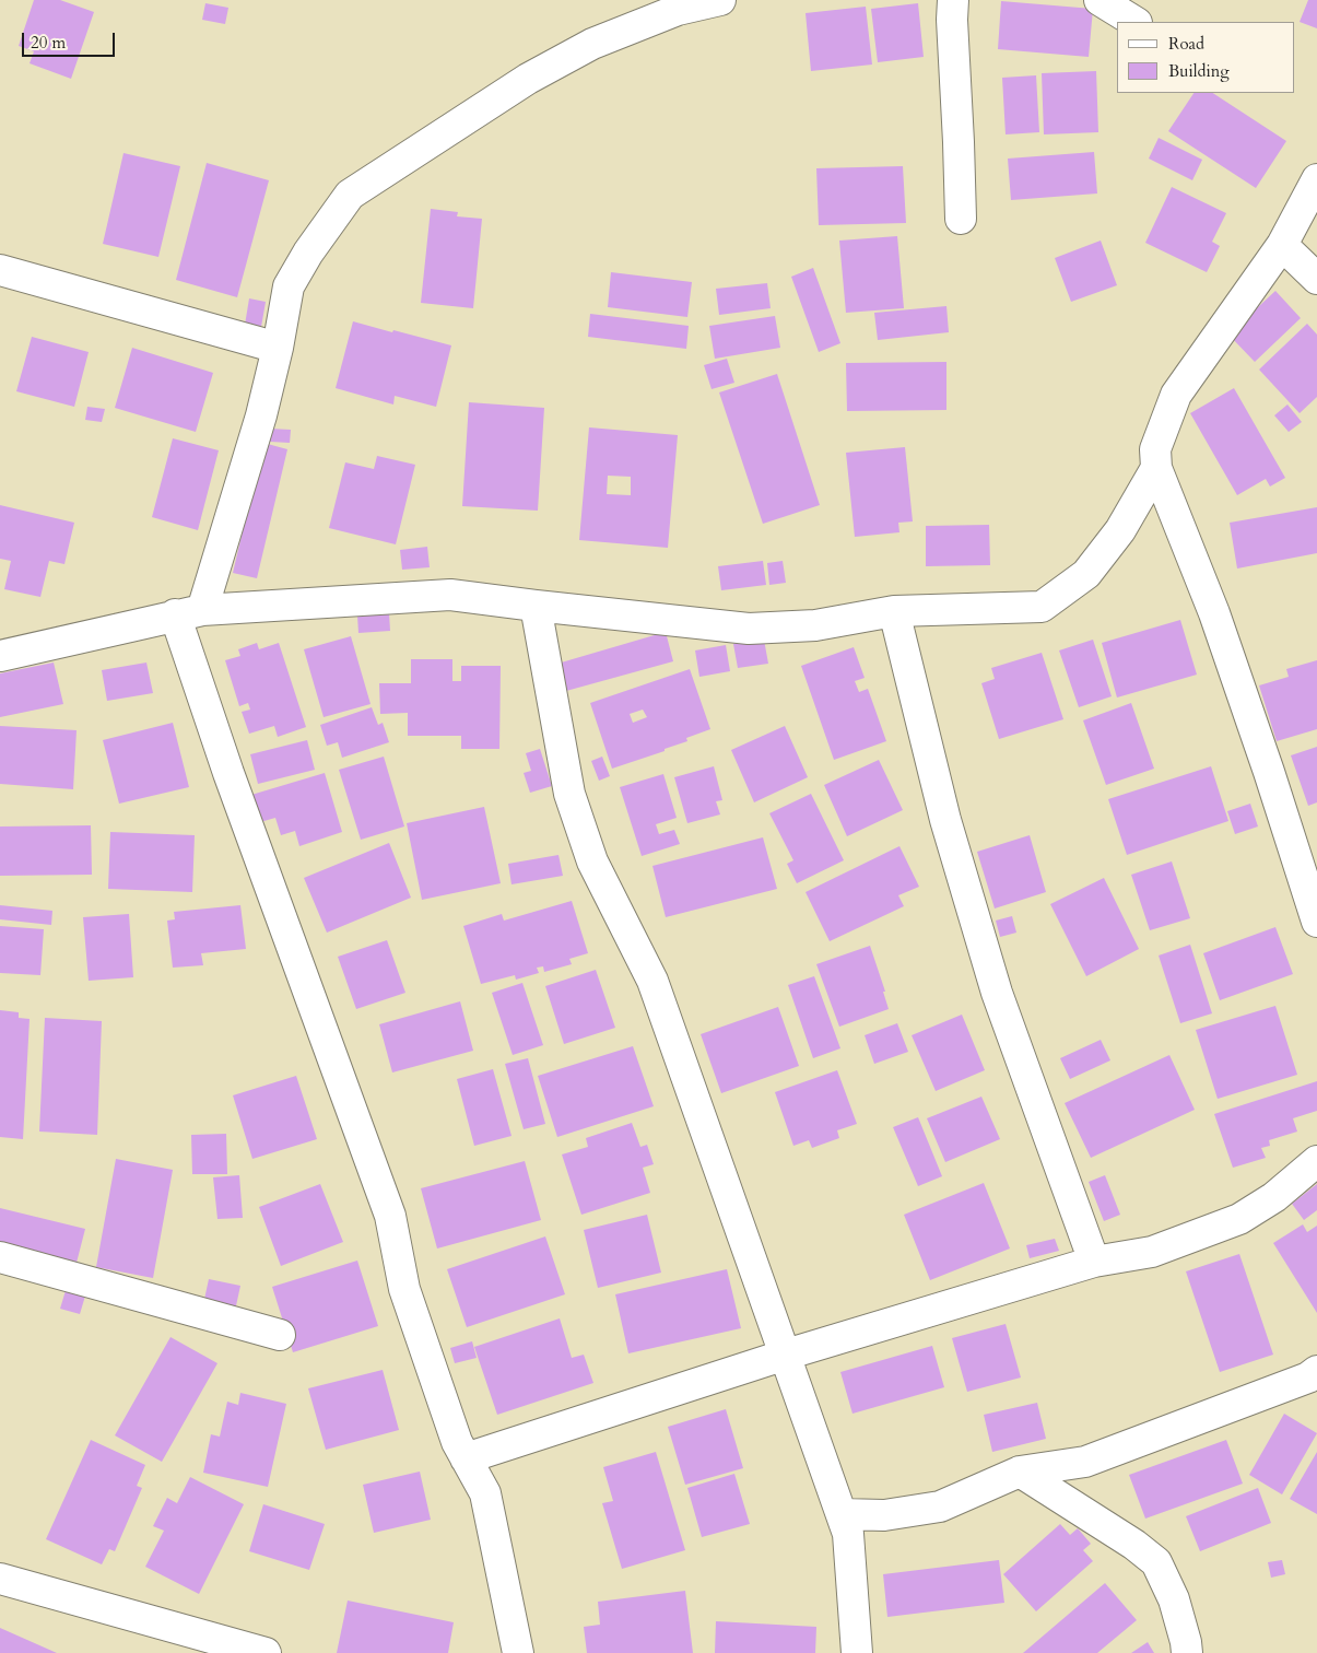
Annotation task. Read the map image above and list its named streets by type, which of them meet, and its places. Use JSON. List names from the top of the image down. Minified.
{"legend":["Road","Building"],"scale_bar":"20 m"}
